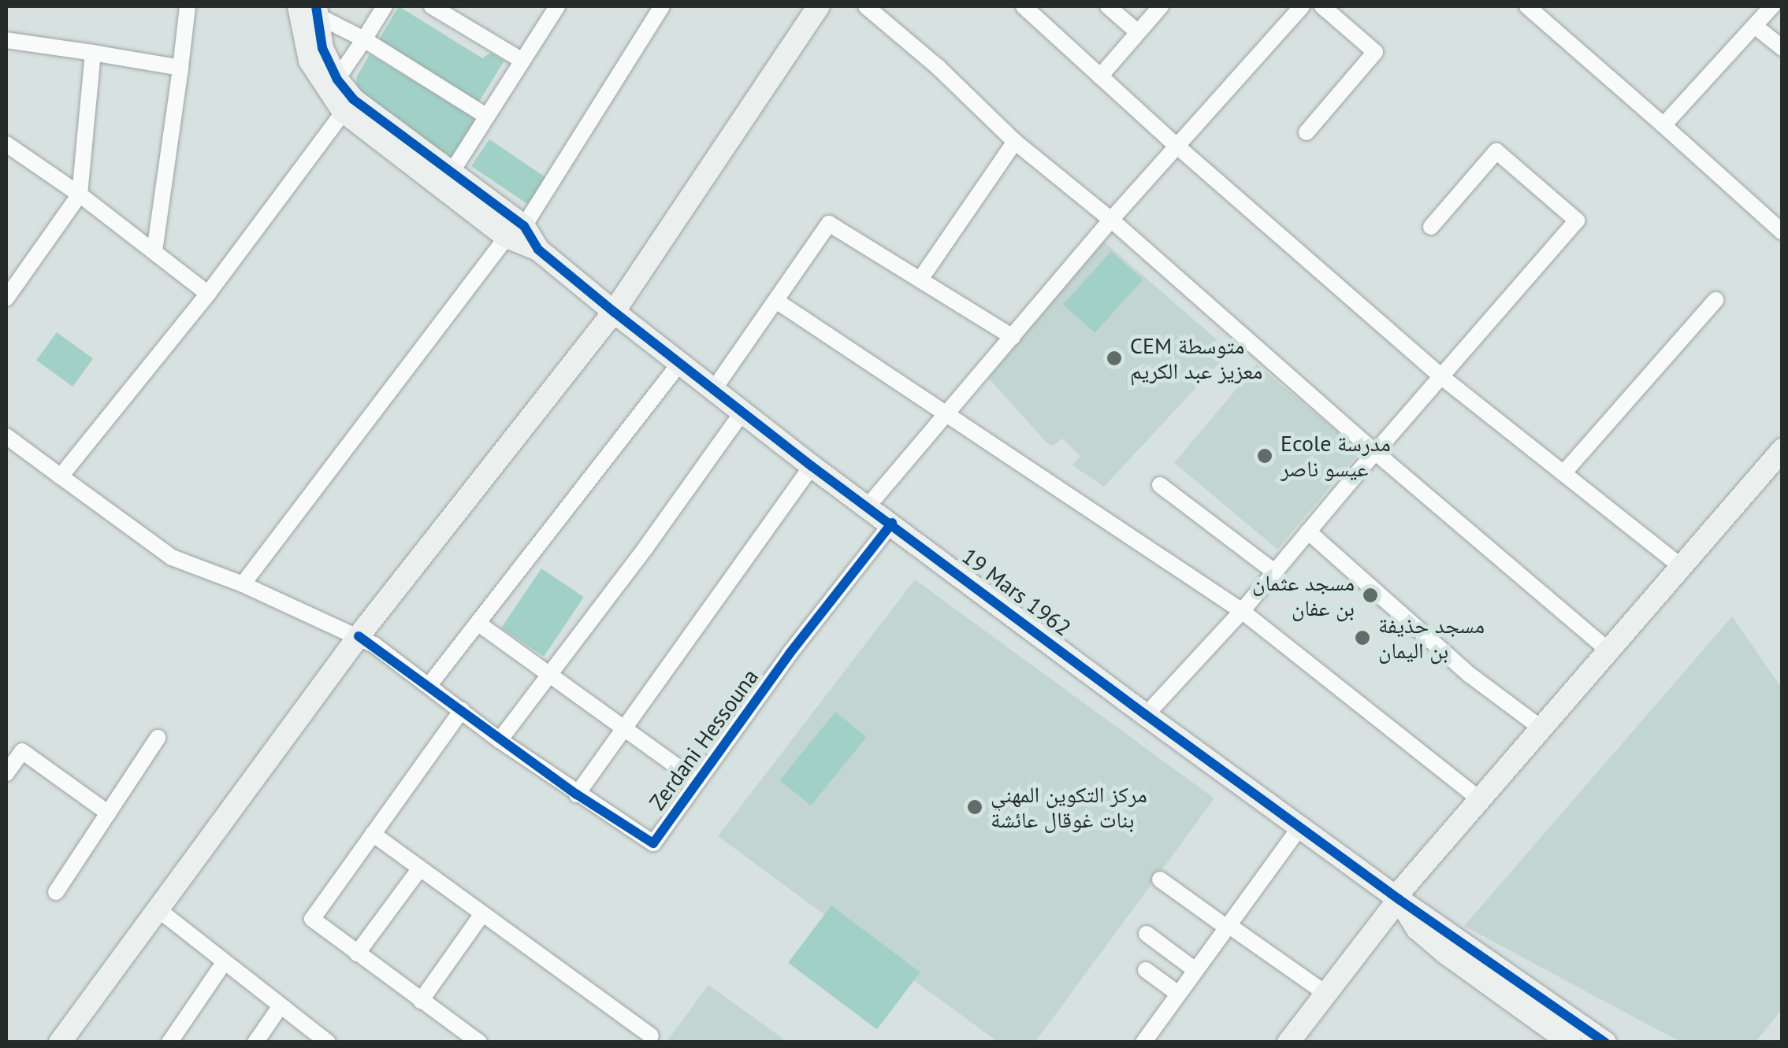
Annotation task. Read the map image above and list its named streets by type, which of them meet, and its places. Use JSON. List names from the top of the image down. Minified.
{"streets":{"street":["19 Mars 1962","Zerdani Hessouna"]},"crossings":[["19 Mars 1962","Zerdani Hessouna"]],"places":["CEM متوسطة معزيز عبد الكريم","Ecole مدرسة عيسو ناصر","مسجد عثمان بن عفان","مسجد حذيفة بن اليمان","مركز التكوين المهني بنات غوقال عائشة"]}
